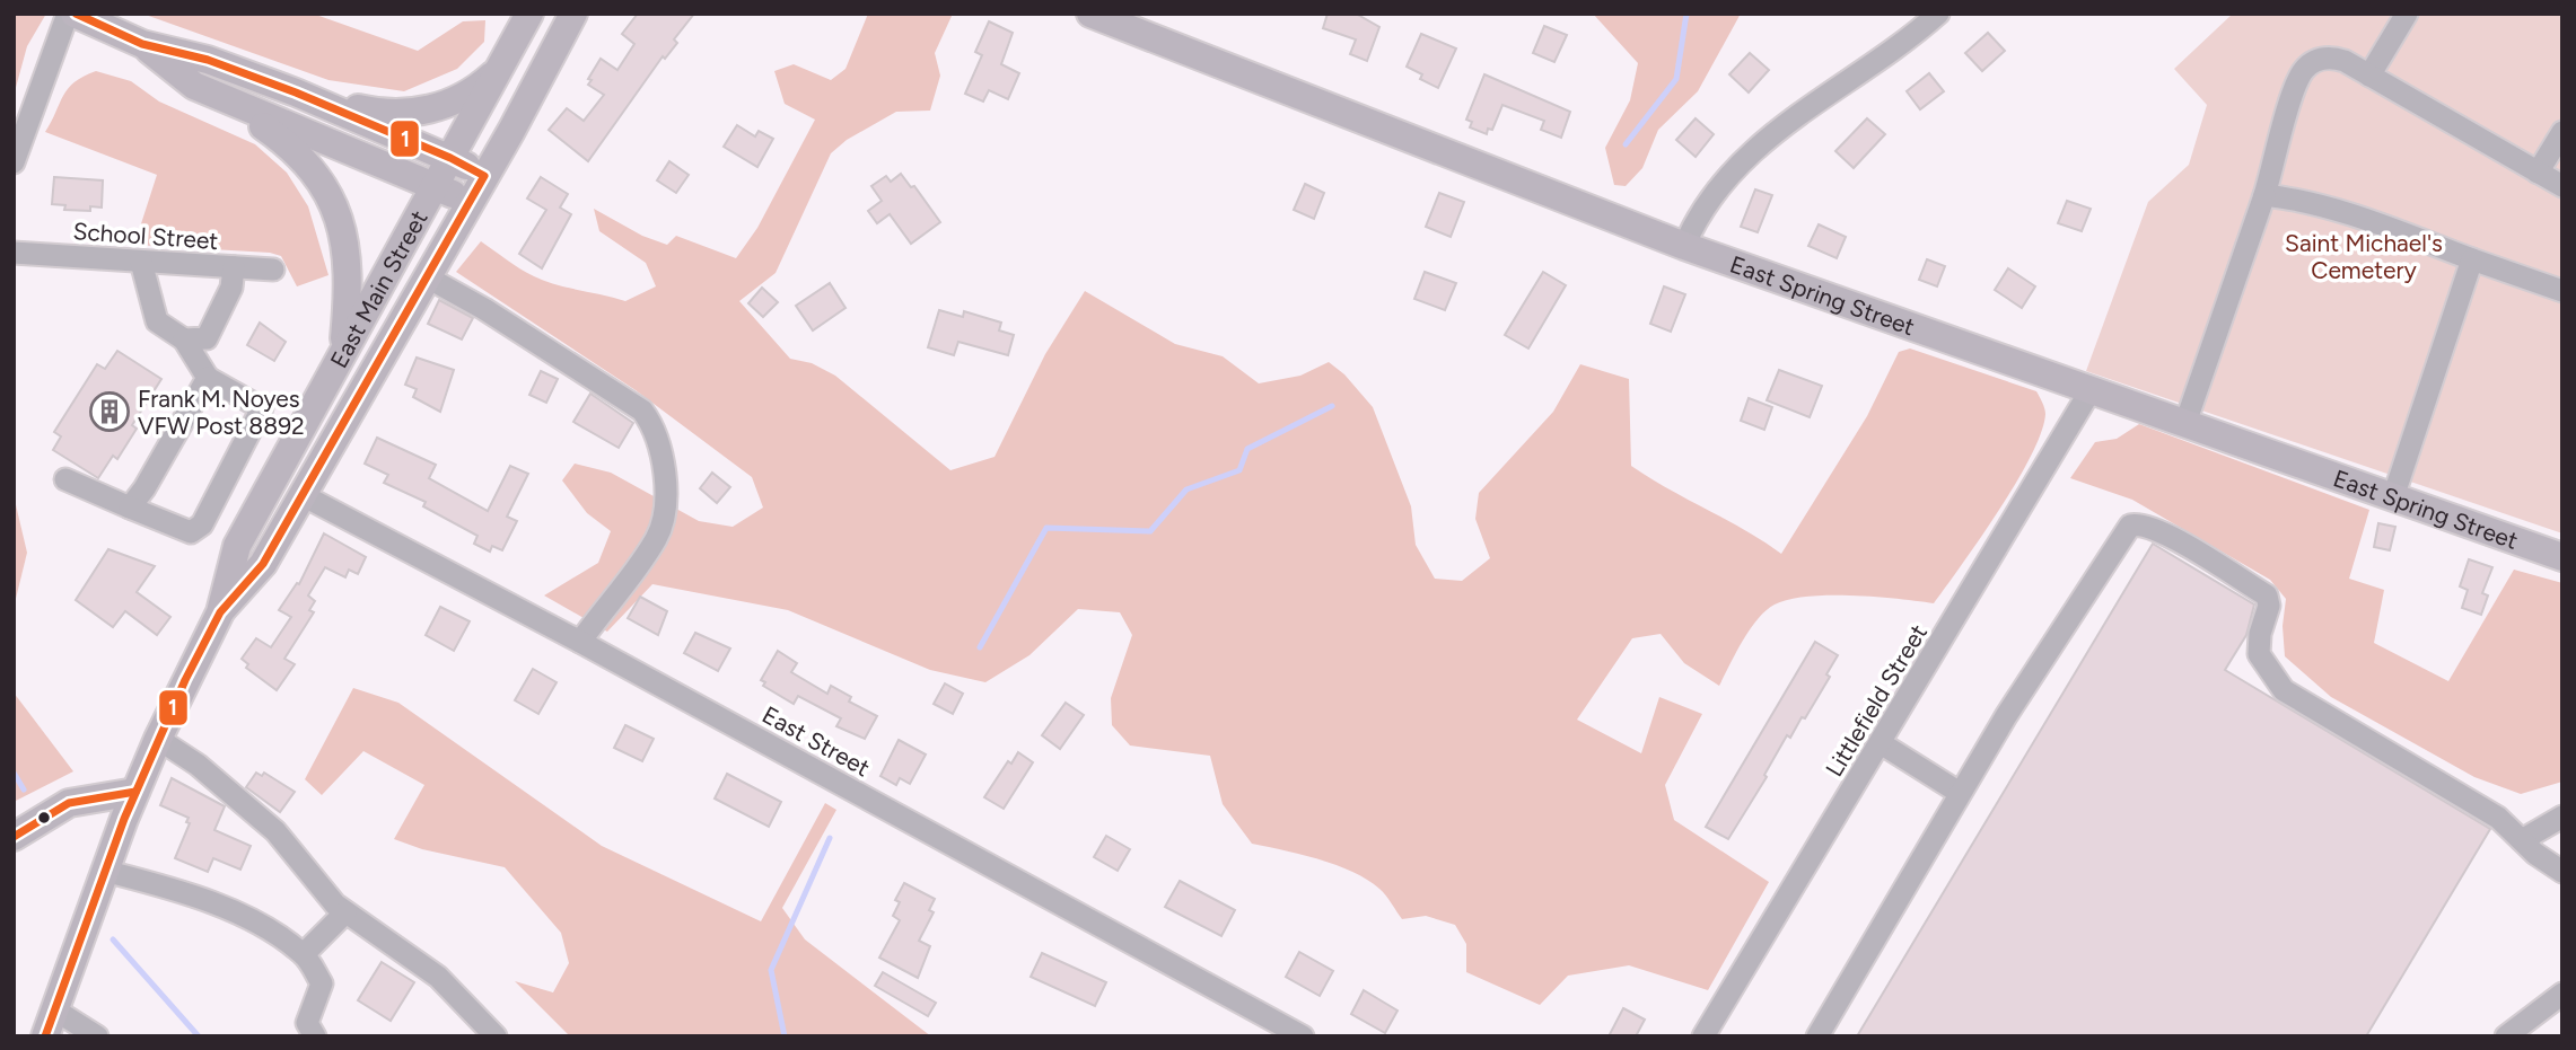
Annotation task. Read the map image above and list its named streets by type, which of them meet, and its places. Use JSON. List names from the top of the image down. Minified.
{"streets":{"main road":["East Main Street","East Spring Street"],"street":["School Street","Littlefield Street","East Street"]},"crossings":[["East Main Street","East Street"],["East Spring Street","Littlefield Street"]],"parks":["Saint Michael's Cemetery"],"places":{"building":["Frank M. Noyes VFW Post 8892"]},"lines":["transit line 1"]}
